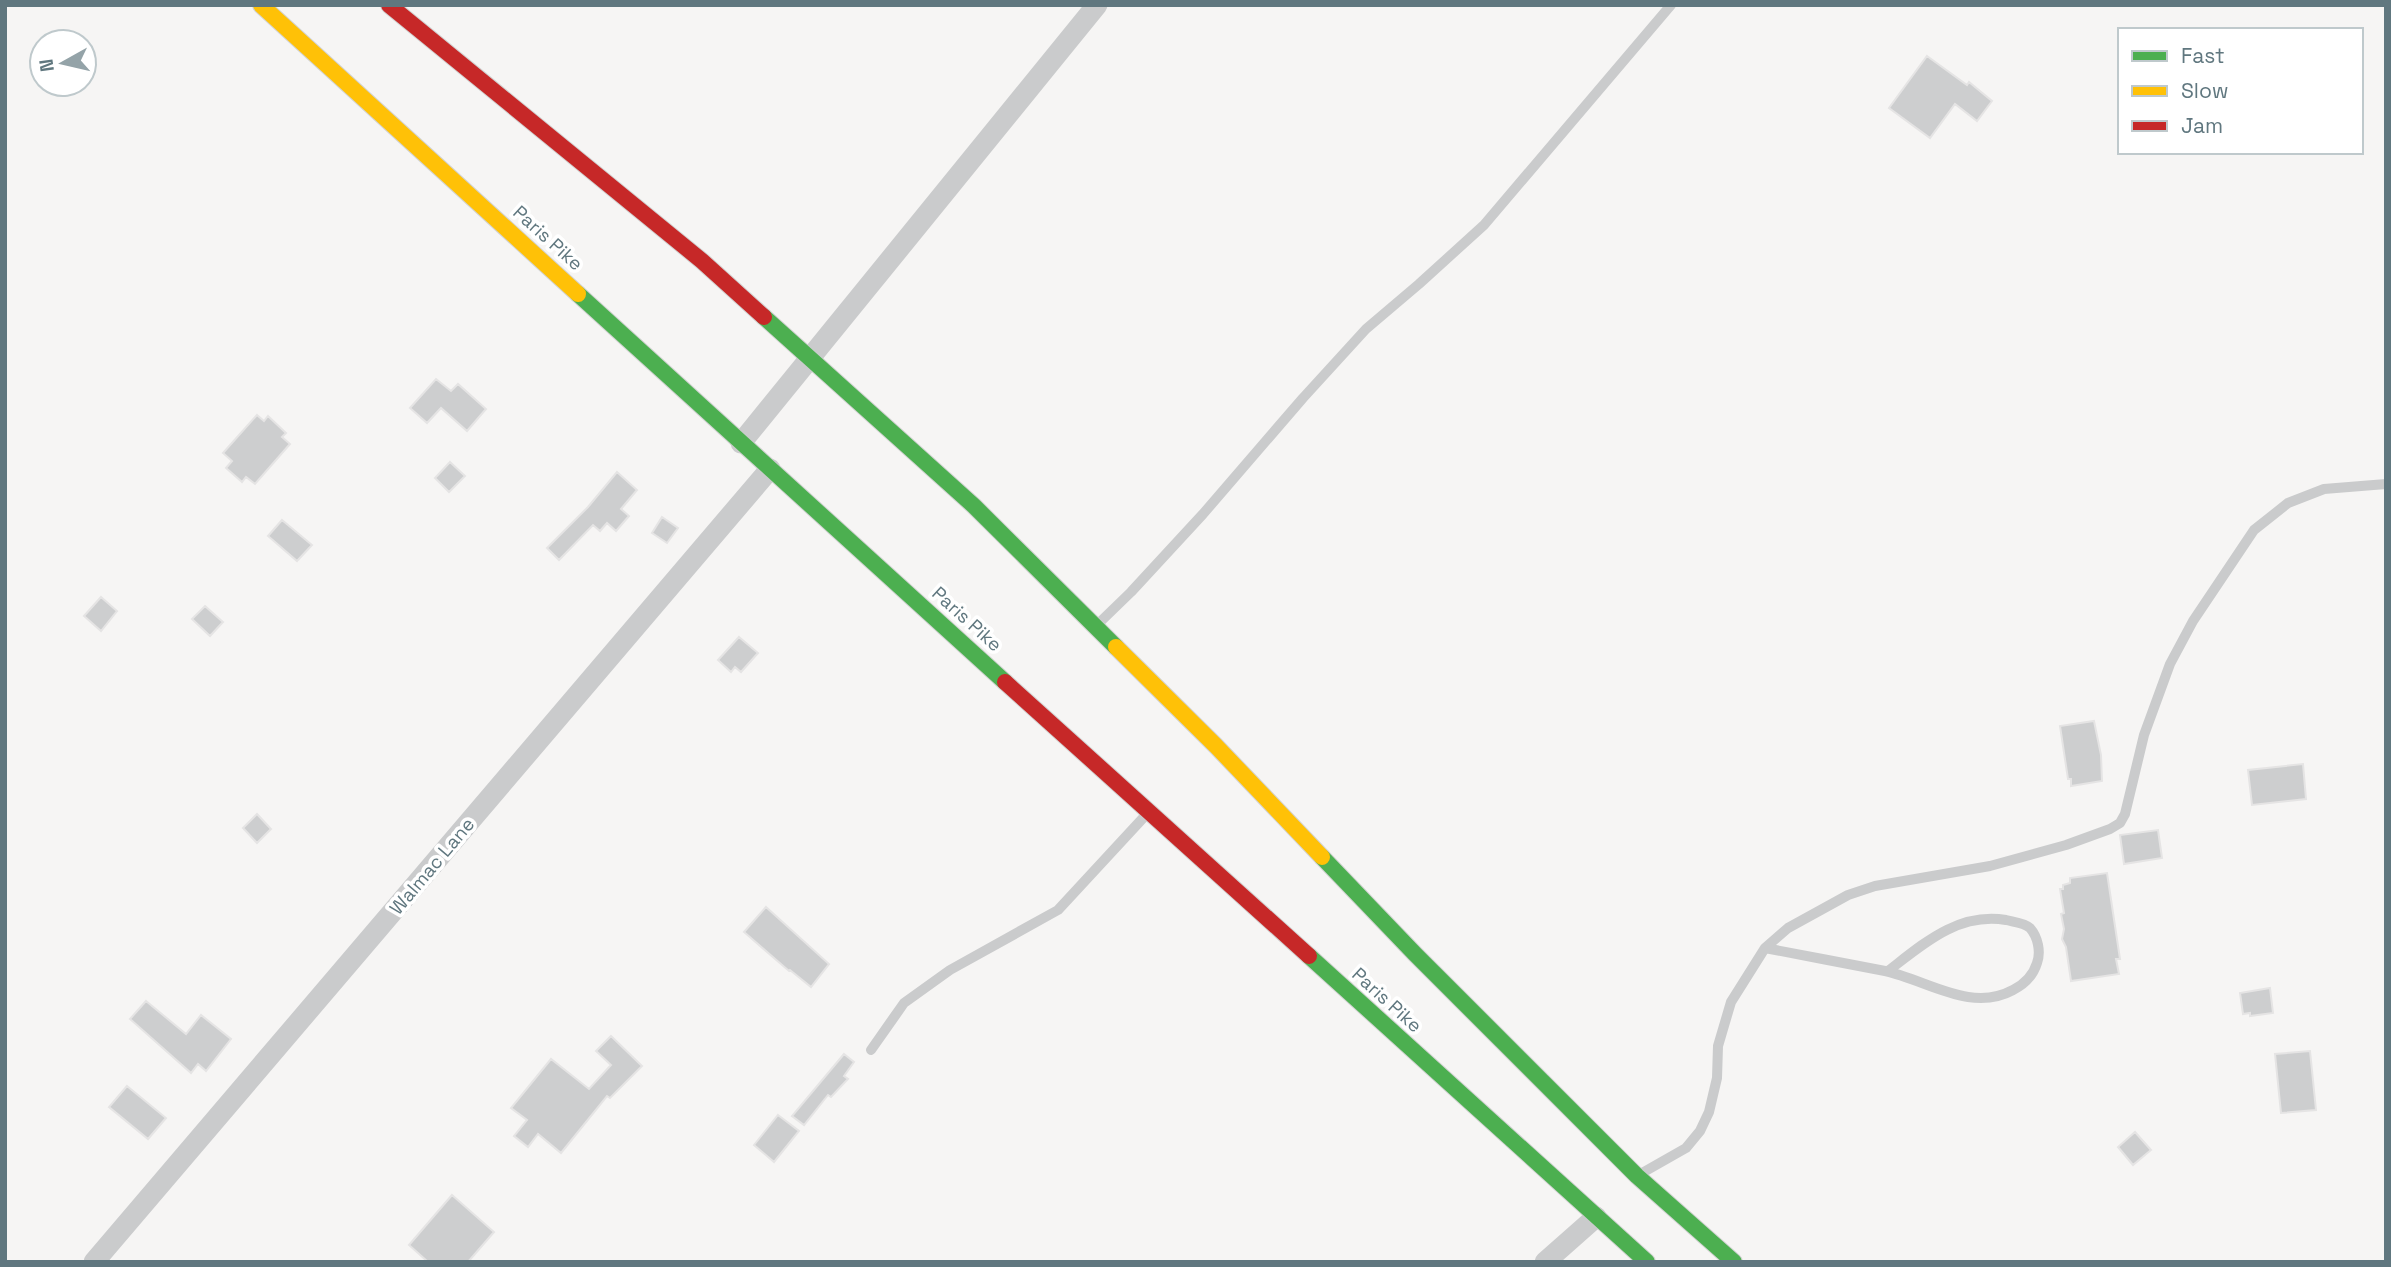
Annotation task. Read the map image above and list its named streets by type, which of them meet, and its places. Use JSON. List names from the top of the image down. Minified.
{"streets":{"highway":["Paris Pike"],"street":["Walmac Lane"]},"crossings":[["Paris Pike","Walmac Lane"]],"legend":["Fast","Slow","Jam"],"north":"left"}
